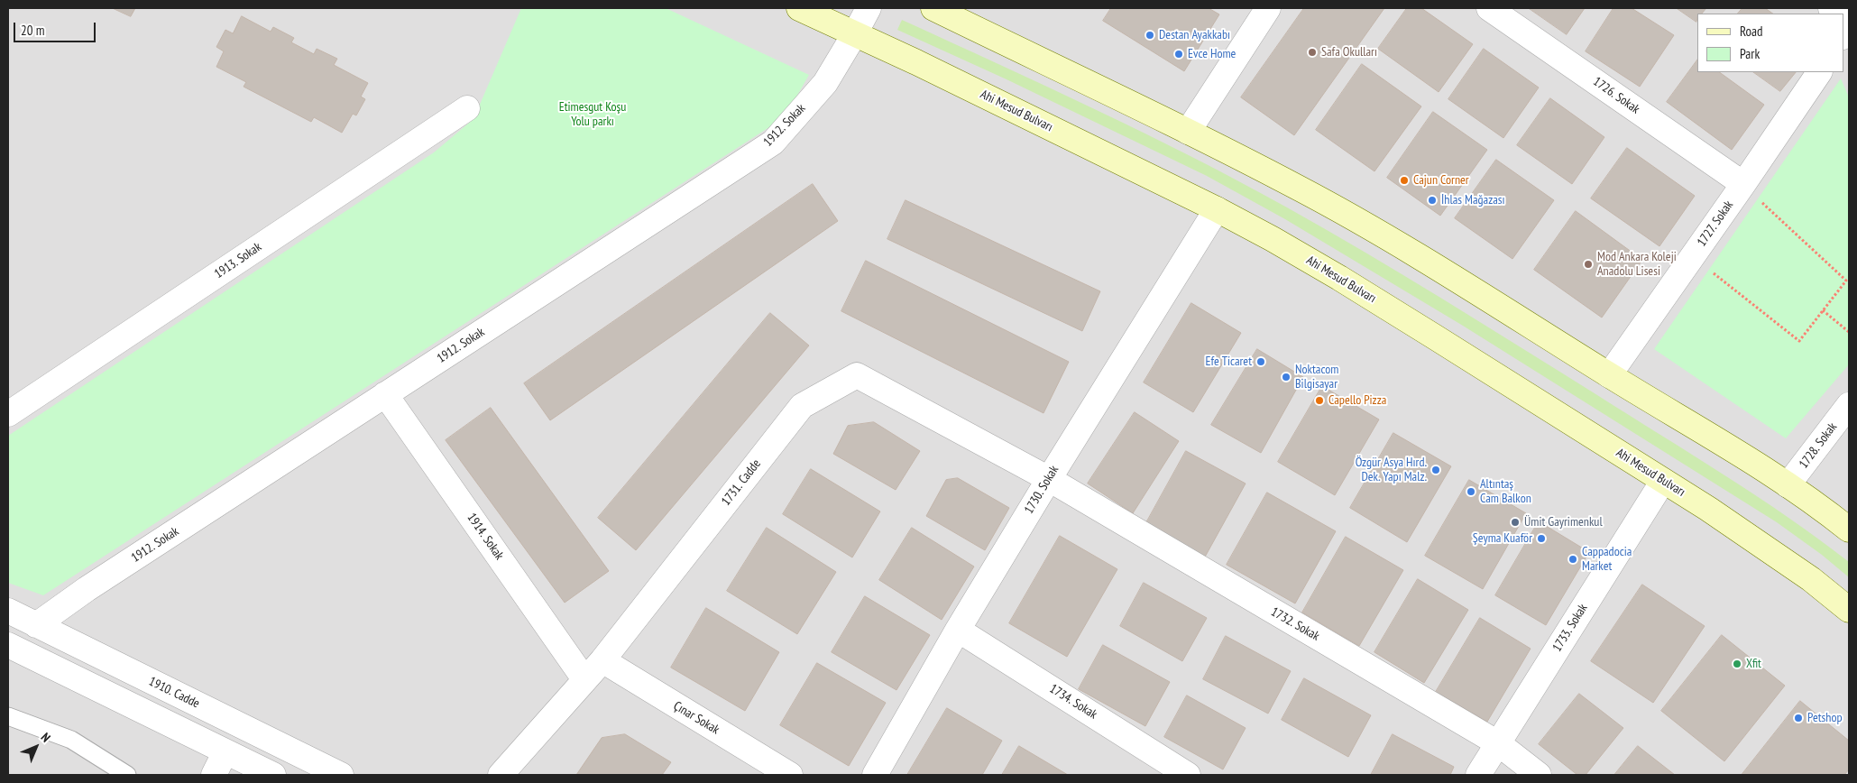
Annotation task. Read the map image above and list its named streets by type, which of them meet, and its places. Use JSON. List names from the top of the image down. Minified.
{"streets":{"main road":["Ahi Mesud Bulvarı"],"street":["1726. Sokak","1912. Sokak","1727. Sokak","1913. Sokak","1728. Sokak","1731. Cadde","1730. Sokak","1914. Sokak","1732. Sokak","1733. Sokak","1910. Cadde","1734. Sokak","Çınar Sokak"]},"crossings":[["1726. Sokak","1727. Sokak"],["Ahi Mesud Bulvarı","1912. Sokak"],["Ahi Mesud Bulvarı","1730. Sokak"],["Ahi Mesud Bulvarı","1733. Sokak"],["1912. Sokak","1914. Sokak"],["1912. Sokak","1910. Cadde"],["1731. Cadde","1730. Sokak"],["1731. Cadde","1914. Sokak"],["1731. Cadde","1732. Sokak"],["1731. Cadde","Çınar Sokak"],["1730. Sokak","1732. Sokak"],["1730. Sokak","1734. Sokak"],["1732. Sokak","1733. Sokak"]],"parks":["Etimesgut Koşu Yolu parkı"],"places":["Destan Ayakkabı","Safa Okulları","Evce Home","Cajun Corner","İhlas Mağazası","Mod Ankara Koleji Anadolu Lisesi","Efe Ticaret","Noktacom Bilgisayar","Capello Pizza","Özgür Asya Hırd. Dek. Yapı Malz.","Altıntaş Cam Balkon","Ümit Gayrimenkul","Şeyma Kuaför","Cappadocia Market","Xfit","Petshop"],"legend":["Road","Park"],"scale_bar":"20 m","north":"top right"}
